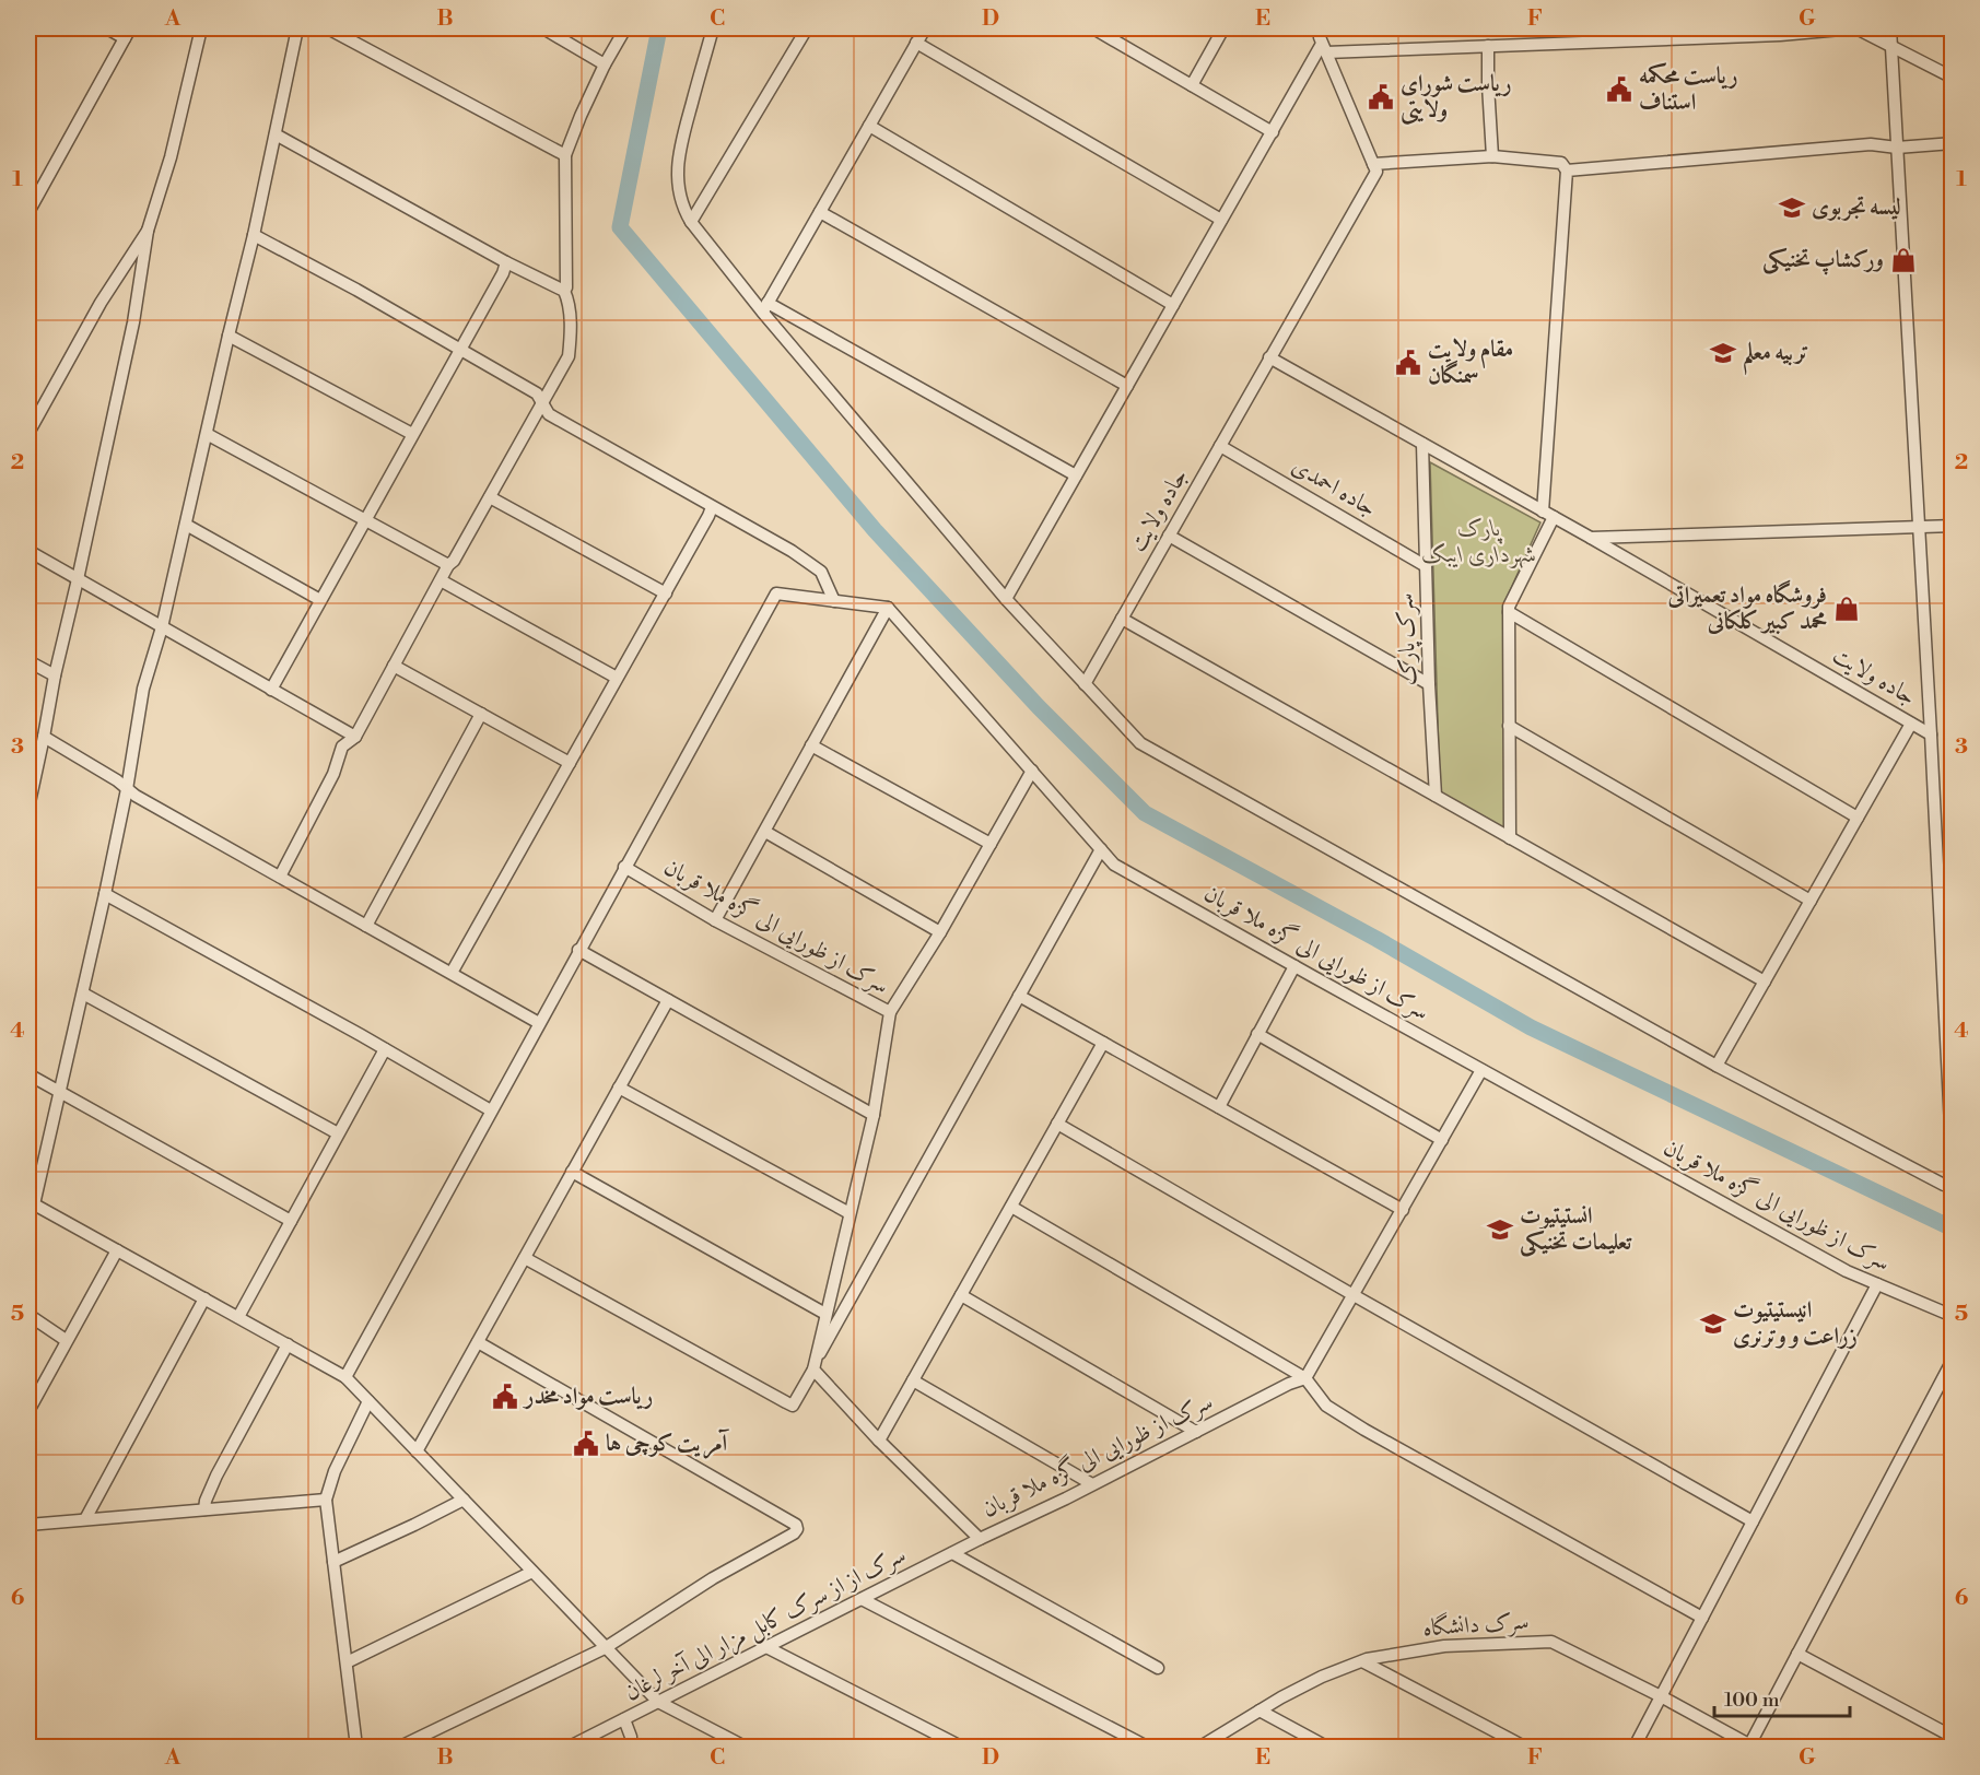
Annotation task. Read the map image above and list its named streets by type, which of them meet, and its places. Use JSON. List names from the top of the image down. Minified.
{"streets":{"street":["جاده احمدی","جاده ولایت","سرک پارک","سرک از ظورایی الی گزه ملا قربان","سرک از از سرک کابل مزار الی آخر لرغان","سرک دانشگاه"]},"crossings":[["جاده احمدی","جاده ولایت"],["جاده احمدی","سرک پارک"],["جاده ولایت","سرک پارک"],["سرک از ظورایی الی گزه ملا قربان","سرک از از سرک کابل مزار الی آخر لرغان"]],"parks":["پارک شهرداری ایبک"],"places":{"public building":["ریاست محکمه استناف","ریاست شورای ولایتی","مقام ولایت سمنگان","ریاست مواد مخدر","آمریت کوچی ها"],"school or university":["لیسه تجربوی","تربیه معلم","انستیتیوت تعلیمات تخنیکی","انیستیتیوت زراعت و وترنری"],"shop":["ورکشاپ تخنیکی","فروشگاه مواد تعمیراتی محمد کبیر کلکانی"]},"scale_bar":"100 m","grid":{"columns":["A","B","C","D","E","F","G"],"rows":["1","2","3","4","5","6"]}}
